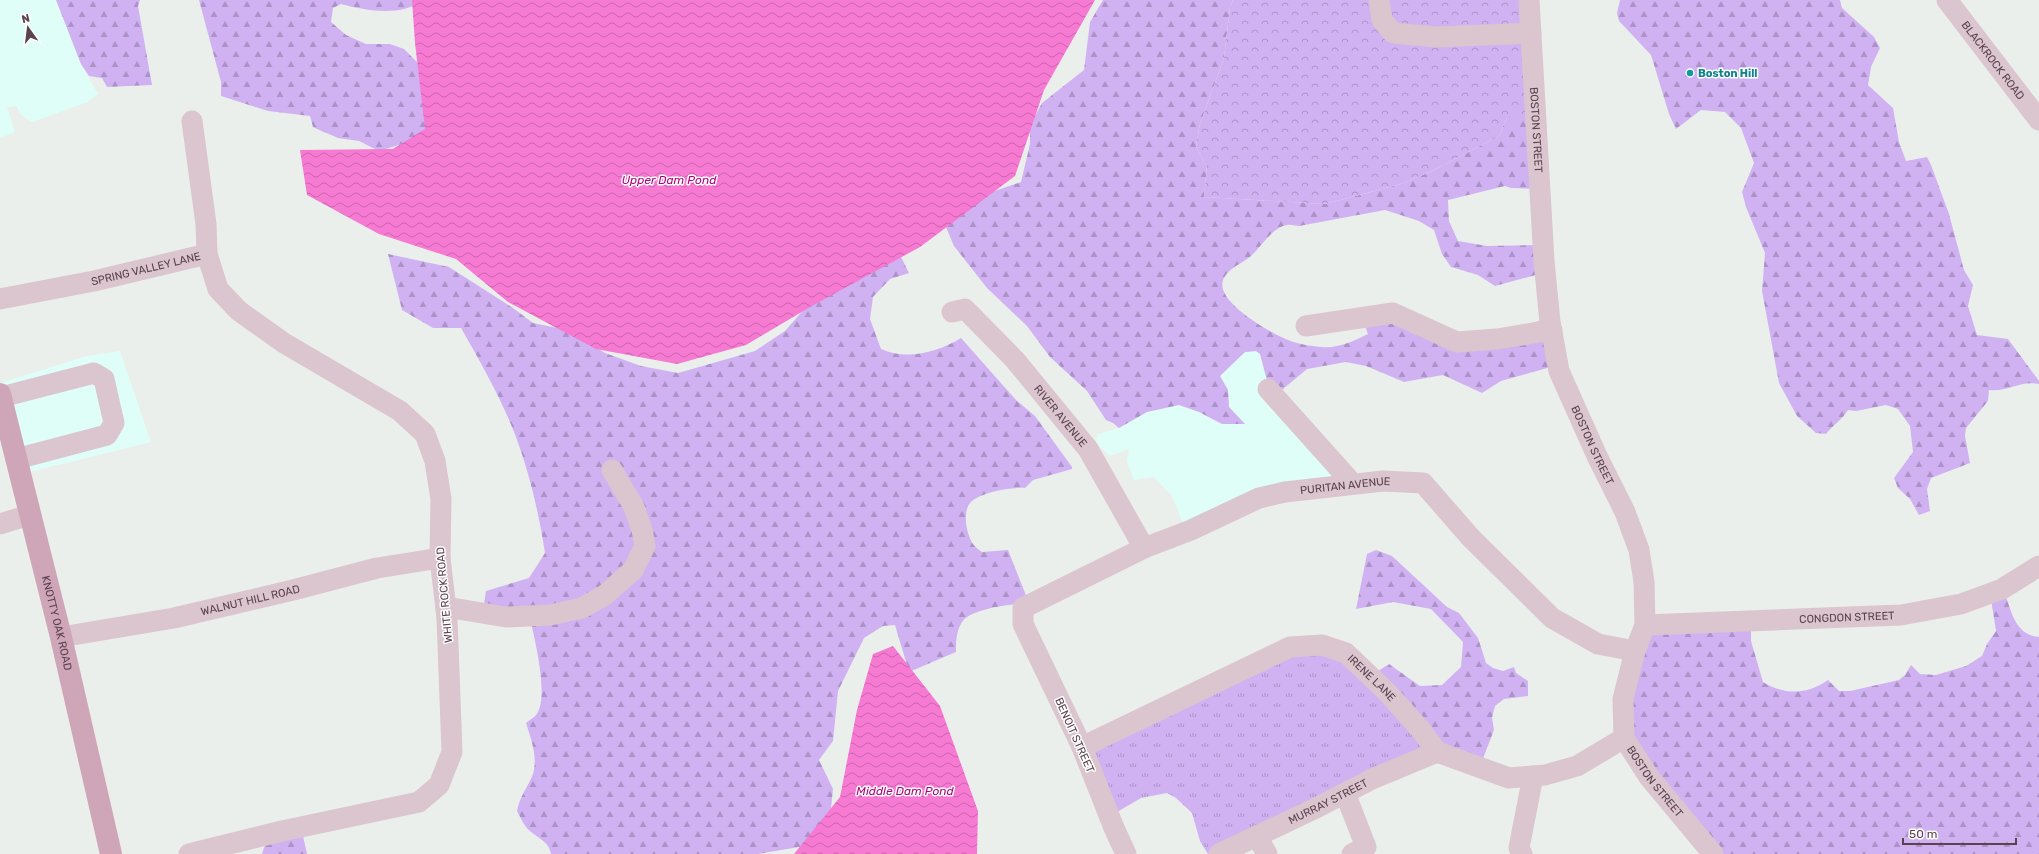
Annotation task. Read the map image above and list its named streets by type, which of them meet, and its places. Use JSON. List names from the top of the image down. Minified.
{"streets":{"main road":["KNOTTY OAK ROAD"],"street":["BLACKROCK ROAD","BOSTON STREET","SPRING VALLEY LANE","RIVER AVENUE","PURITAN AVENUE","WHITE ROCK ROAD","WALNUT HILL ROAD","CONGDON STREET","IRENE LANE","BENOIT STREET","MURRAY STREET"]},"crossings":[["BOSTON STREET","PURITAN AVENUE"],["BOSTON STREET","CONGDON STREET"],["SPRING VALLEY LANE","WHITE ROCK ROAD"],["RIVER AVENUE","PURITAN AVENUE"],["PURITAN AVENUE","BENOIT STREET"],["WHITE ROCK ROAD","WALNUT HILL ROAD"],["WALNUT HILL ROAD","KNOTTY OAK ROAD"],["IRENE LANE","BENOIT STREET"],["IRENE LANE","MURRAY STREET"]],"water":["Upper Dam Pond","Middle Dam Pond"],"places":["Boston Hill"],"scale_bar":"50 m","north":"top"}
